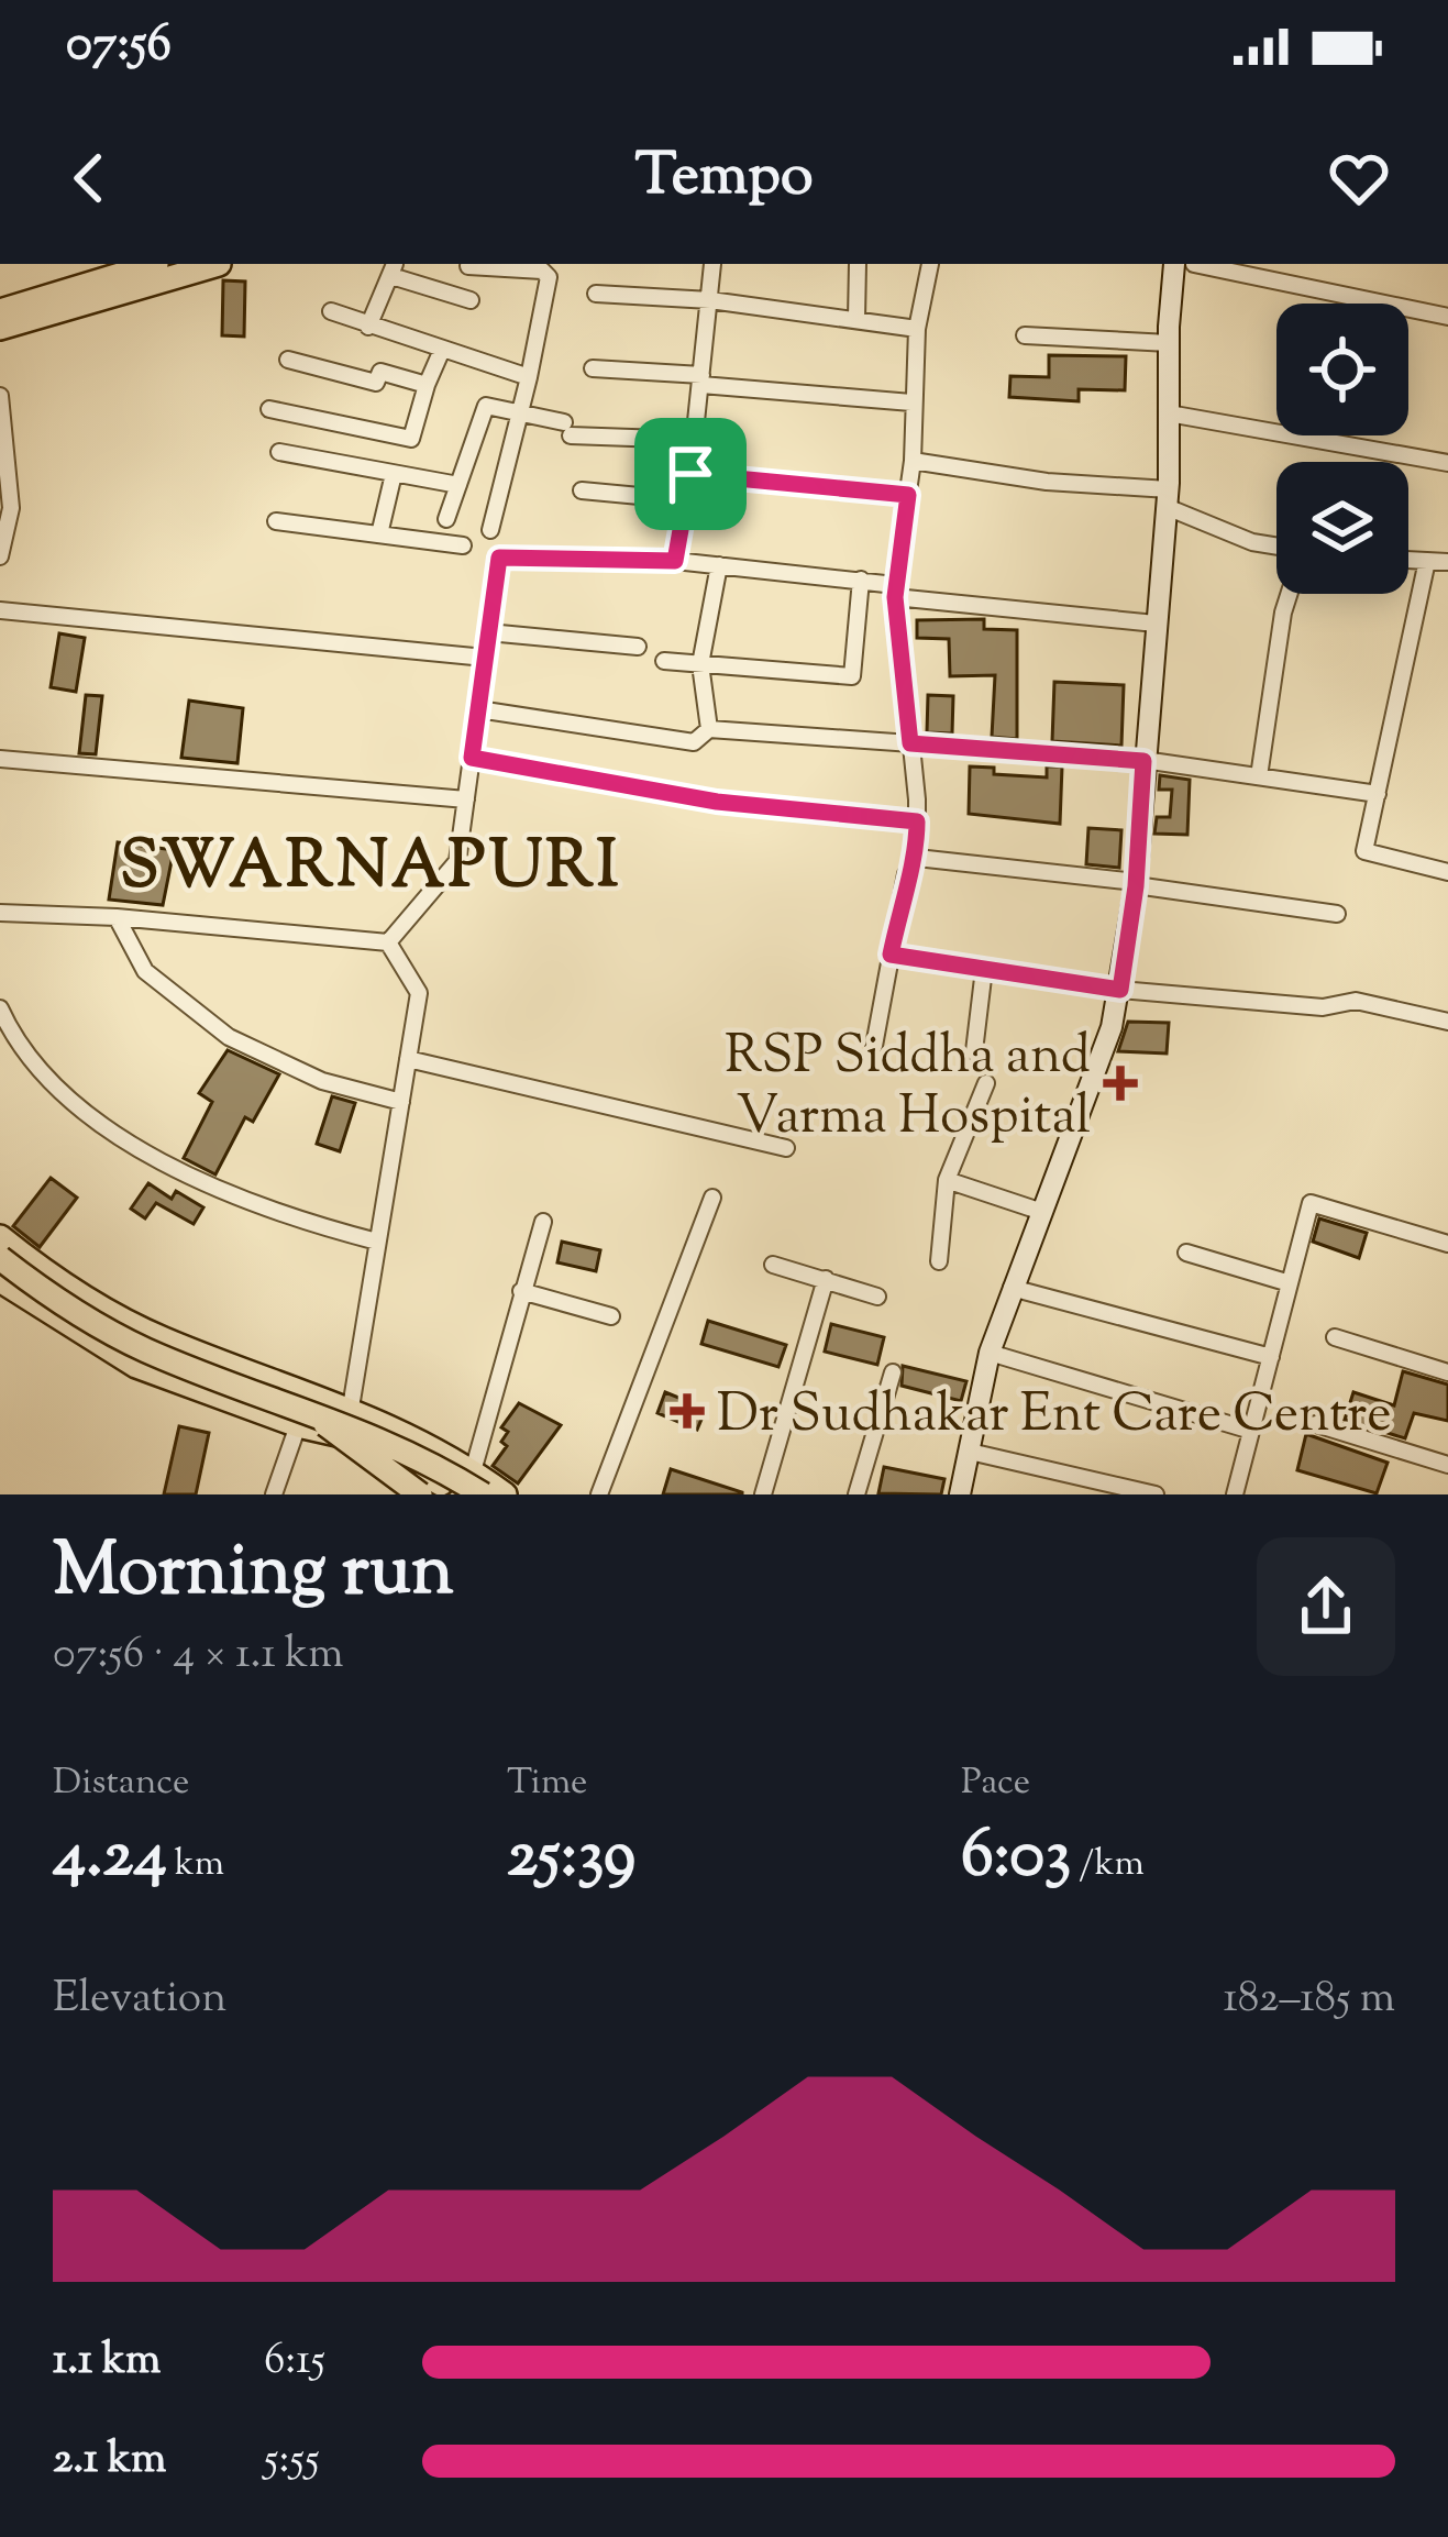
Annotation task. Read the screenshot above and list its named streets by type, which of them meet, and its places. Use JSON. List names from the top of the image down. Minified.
{"districts":["SWARNAPURI"],"places":{"health":["RSP Siddha and Varma Hospital","Dr Sudhakar Ent Care Centre"]},"page":{"status":"07:56","header":"Tempo","heading":["Morning run","07:56 · 4 × 1.1 km"],"stats":[["Distance","4.24 km"],["Time","25:39"],["Pace","6:03 /km"]],"chart":["Elevation","182–185 m"],"list":[{"name":"1.1 km","note":"6:15"},{"name":"2.1 km","note":"5:55"}]}}
